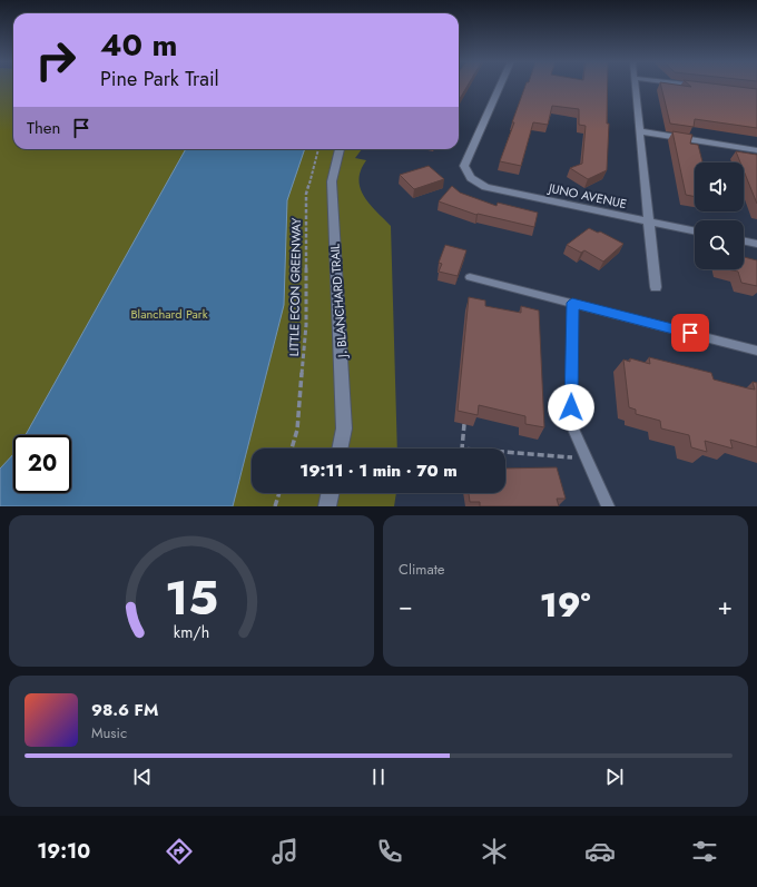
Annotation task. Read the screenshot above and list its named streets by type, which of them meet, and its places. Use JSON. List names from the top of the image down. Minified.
{"streets":{"street":["JUNO AVENUE","J. BLANCHARD TRAIL"],"path":["LITTLE ECON GREENWAY"]},"parks":["Blanchard Park"],"page":{"turn":["40 m","Pine Park Trail"],"then":"Then","limit":"20","trip":"19:11 · 1 min · 70 m","tile":"Climate","heat":["−","19°","+"],"song":["98.6 FM","Music"],"tabs":"19:10","gauge":["15","km/h"]}}
